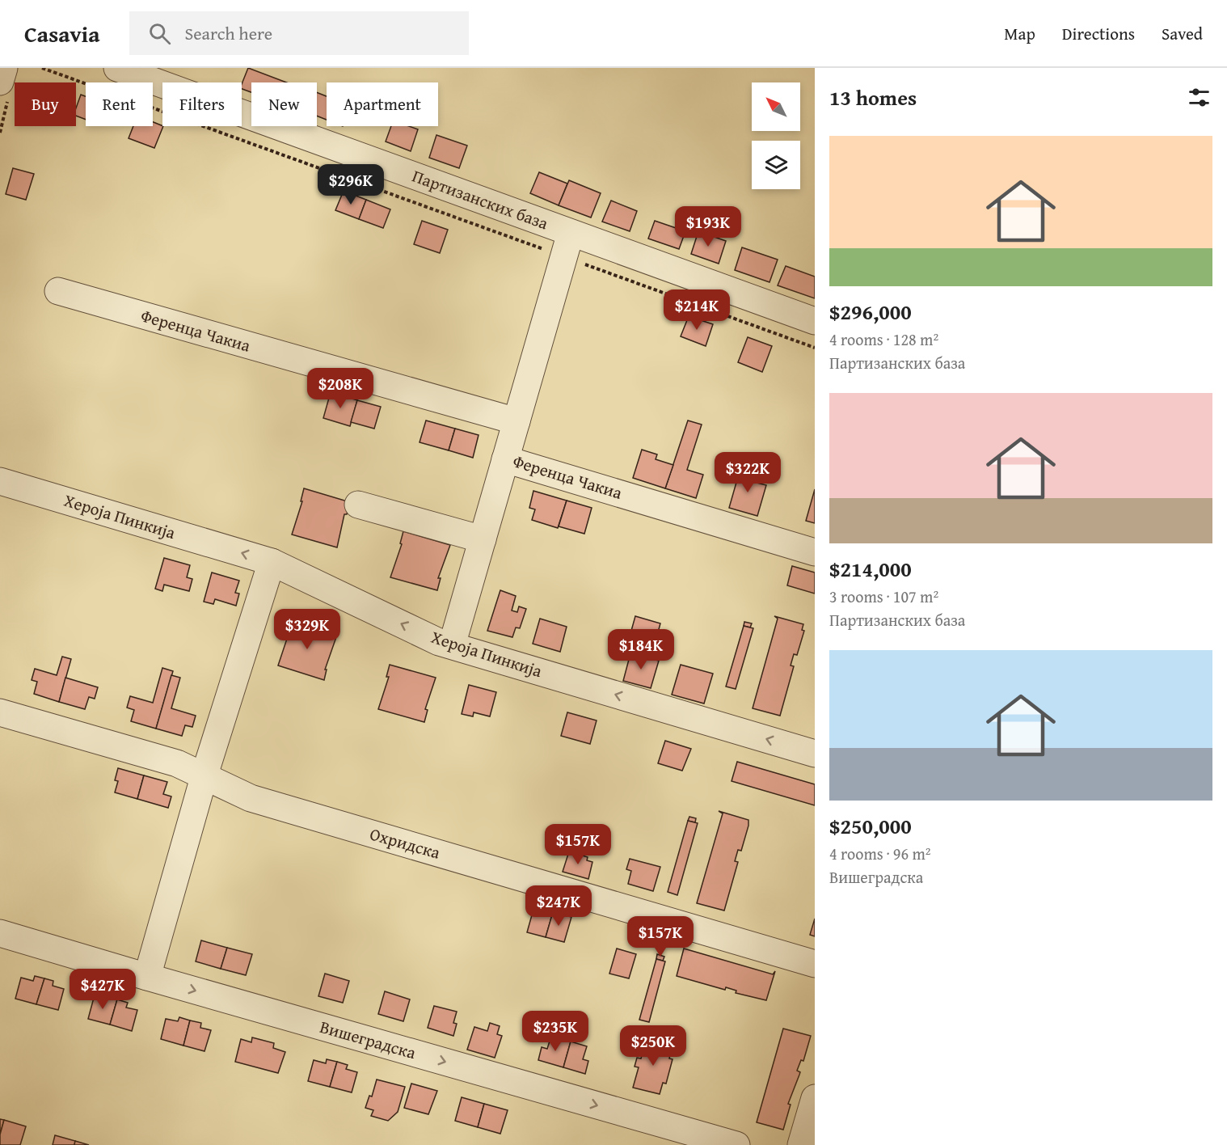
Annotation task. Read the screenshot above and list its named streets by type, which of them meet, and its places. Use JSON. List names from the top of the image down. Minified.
{"streets":{"street":["Партизанских база","Ференца Чакиа","Хероја Пинкија","Охридска","Вишеградска"]},"one_way":["Хероја Пинкија","Вишеградска"],"north":"top left","page":{"header":"Casavia","search":"Search here","nav":["Map","Directions","Saved"],"heading":"13 homes","chip":["Buy","Rent","Filters","New","Apartment"],"list":[{"name":"$296,000","note":"4 rooms · 128 m² · Партизанских база"},{"name":"$214,000","note":"3 rooms · 107 m² · Партизанских база"},{"name":"$250,000","note":"4 rooms · 96 m² · Вишеградска"}],"price":["$296K","$193K","$214K","$208K","$322K","$329K","$184K","$157K","$247K","$157K","$427K","$235K","$250K"]}}
